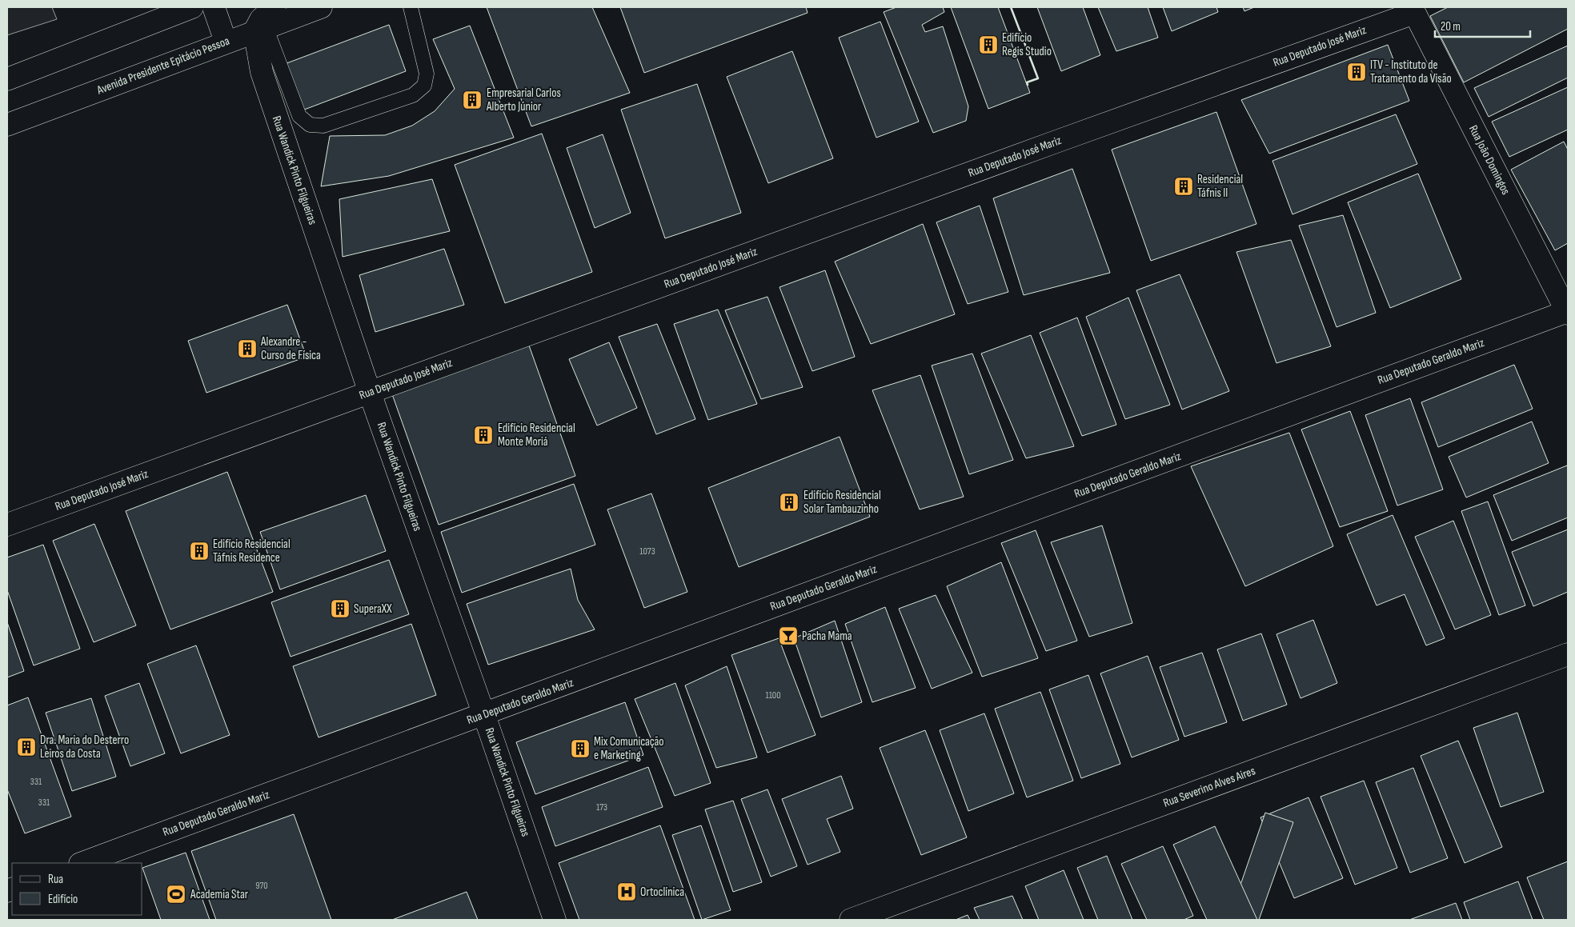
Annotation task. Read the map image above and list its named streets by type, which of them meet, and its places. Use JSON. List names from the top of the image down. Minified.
{"streets":{"street":["Rua Deputado José Mariz","Avenida Presidente Epitácio Pessoa","Rua João Domingos","Rua Wandick Pinto Filgueiras","Rua Deputado Geraldo Mariz","Rua Severino Alves Aires"]},"crossings":[["Rua Deputado José Mariz","Rua João Domingos"],["Rua Deputado José Mariz","Rua Wandick Pinto Filgueiras"],["Avenida Presidente Epitácio Pessoa","Rua Wandick Pinto Filgueiras"],["Rua João Domingos","Rua Deputado Geraldo Mariz"],["Rua Wandick Pinto Filgueiras","Rua Deputado Geraldo Mariz"]],"places":{"building":["Edifício Regis Studio","ITV - Instituto de Tratamento da Visão","Empresarial Carlos Alberto Júnior","Residencial Táfnis II","Alexandre - Curso de Física","Edifício Residencial Monte Moriá","Edifício Residencial Solar Tambauzinho","Edifício Residencial Táfnis Residence","SuperaXX","Dra. Maria do Desterro Leiros da Costa","Mix Comunicação e Marketing"],"bar":["Pacha Mama"],"hospital":["Ortoclínica"],"sports":["Academia Star"]},"house_numbers":["1073","1100","331","331","173","970"],"legend":["Rua","Edifício"],"scale_bar":"20 m"}
